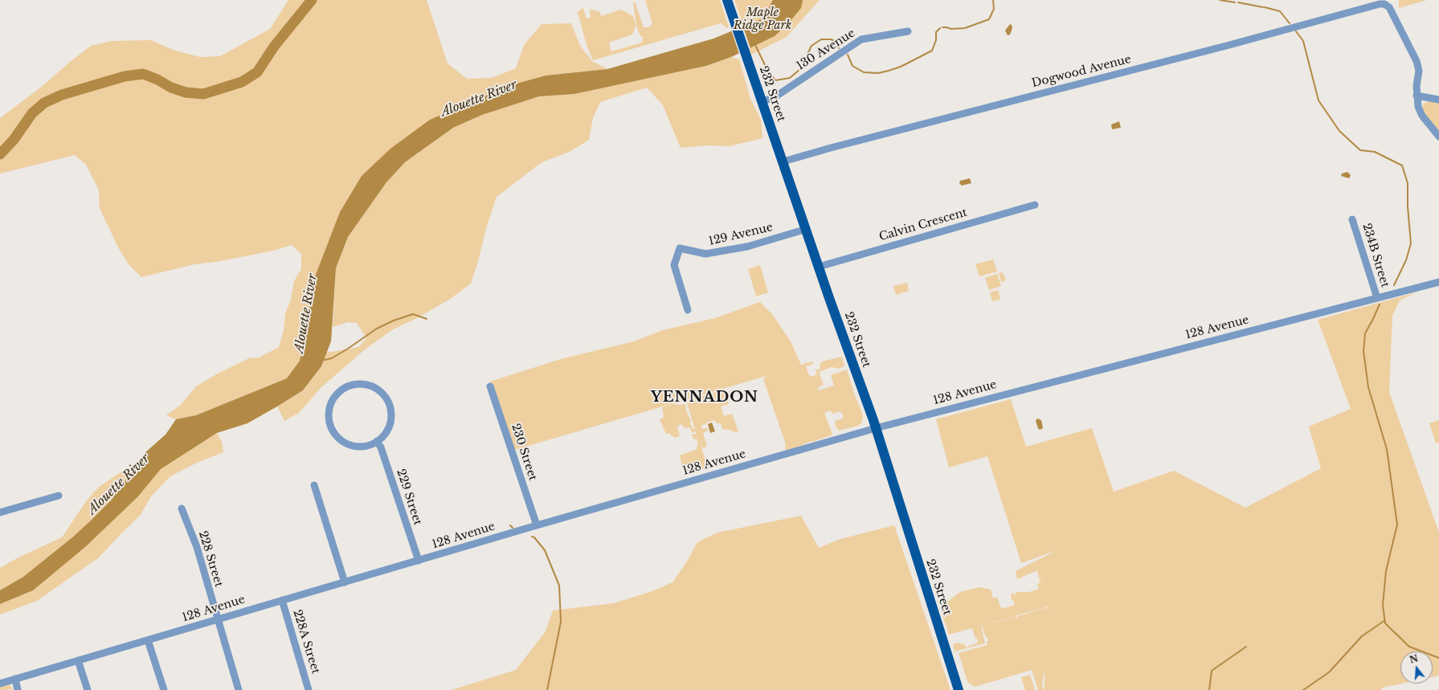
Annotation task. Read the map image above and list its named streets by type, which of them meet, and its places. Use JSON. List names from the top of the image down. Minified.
{"streets":{"main road":["232 Street"],"street":["130 Avenue","Dogwood Avenue","Calvin Crescent","129 Avenue","234B Street","128 Avenue","230 Street","229 Street","228 Street","228A Street"]},"crossings":[["130 Avenue","232 Street"],["Dogwood Avenue","232 Street"],["232 Street","Calvin Crescent"],["232 Street","129 Avenue"],["232 Street","128 Avenue"],["234B Street","128 Avenue"],["128 Avenue","230 Street"],["128 Avenue","229 Street"],["128 Avenue","228 Street"],["128 Avenue","228A Street"]],"districts":["YENNADON"],"water":["Alouette River"],"parks":["Maple Ridge Park"],"north":"top"}
